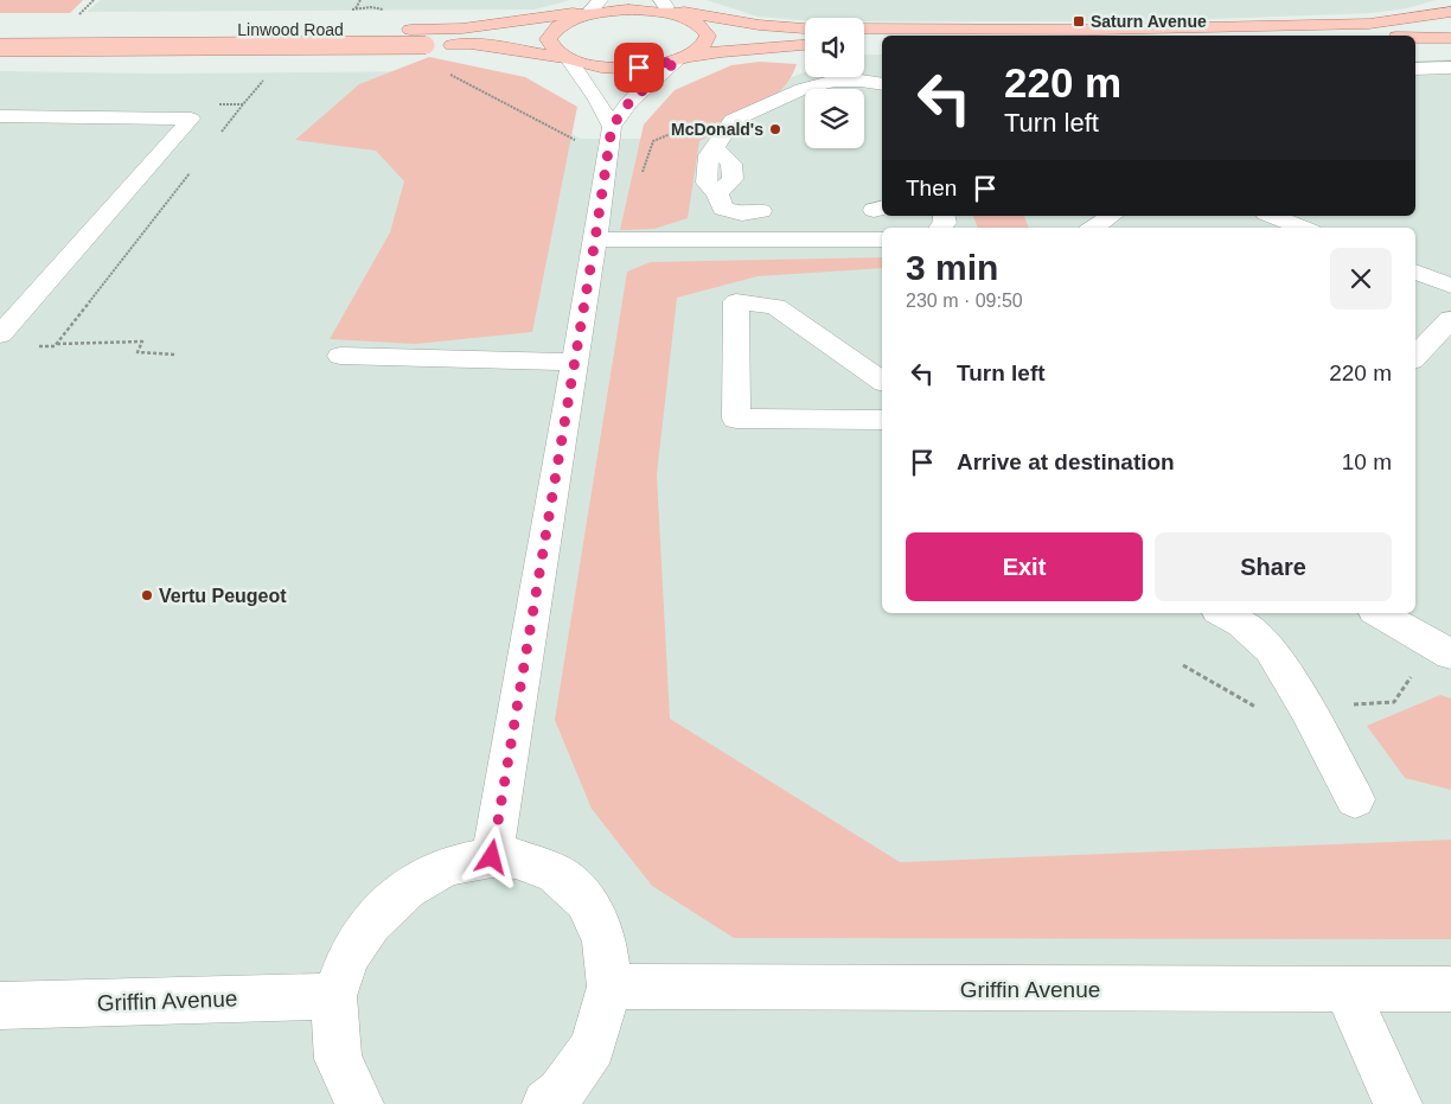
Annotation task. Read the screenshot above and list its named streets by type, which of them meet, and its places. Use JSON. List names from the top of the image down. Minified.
{"streets":{"main road":["Linwood Road"],"street":["Griffin Avenue"]},"places":{"transit":["Saturn Avenue"],"other":["McDonald's","Vertu Peugeot"]},"page":{"turn":["220 m","Turn left"],"then":"Then","heading":["3 min","230 m · 09:50"],"list":[{"name":"Turn left","value":"220 m"},{"name":"Arrive at destination","value":"10 m"}],"buttons":["Exit","Share"]}}
